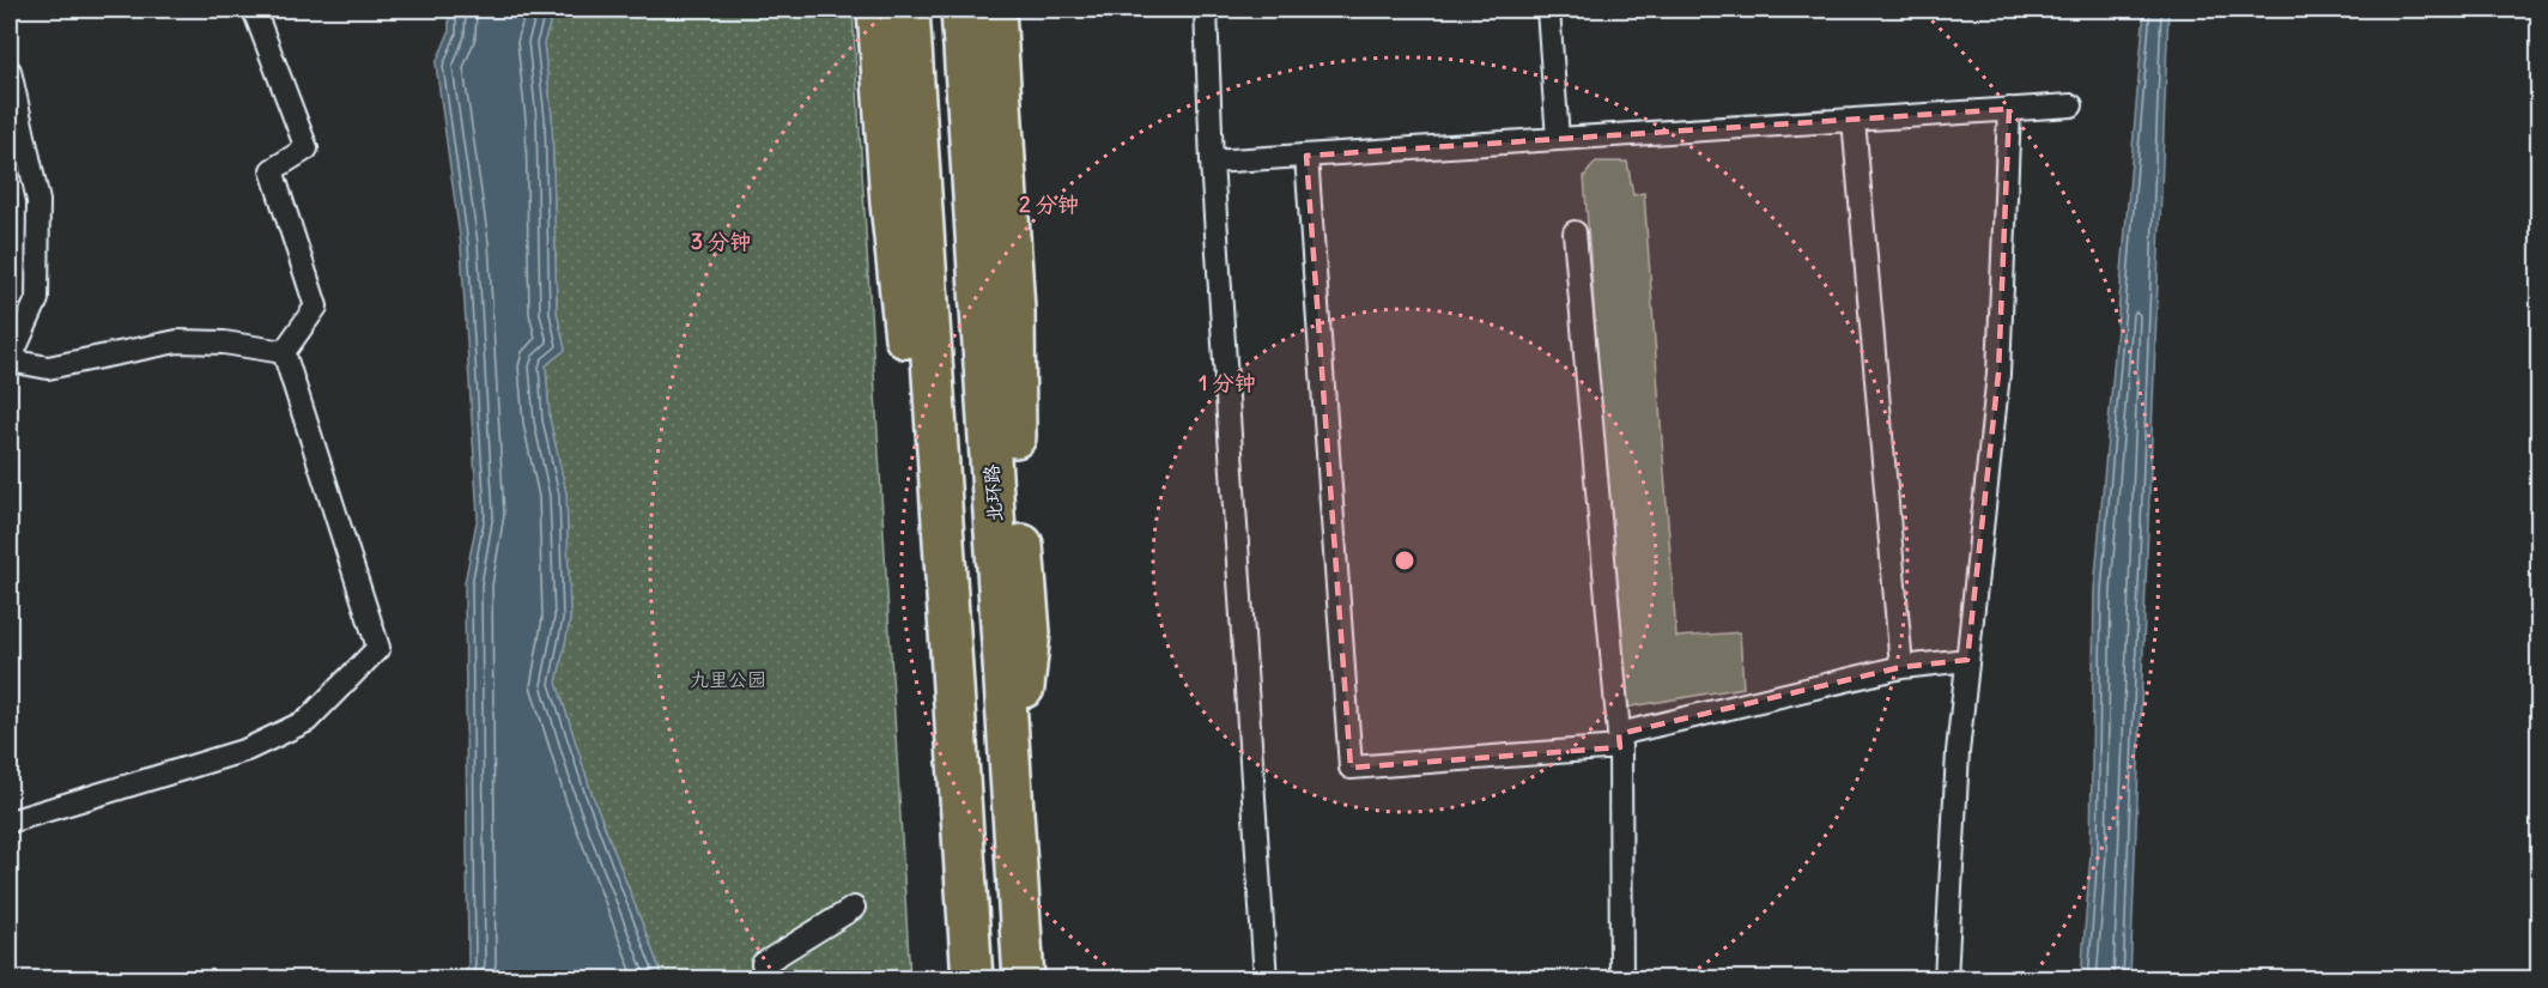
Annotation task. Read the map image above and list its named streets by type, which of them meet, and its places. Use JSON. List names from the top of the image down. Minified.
{"streets":{"highway":["北环路"]},"parks":["九里公园"],"rings":["2 分钟","3 分钟","1 分钟"]}
